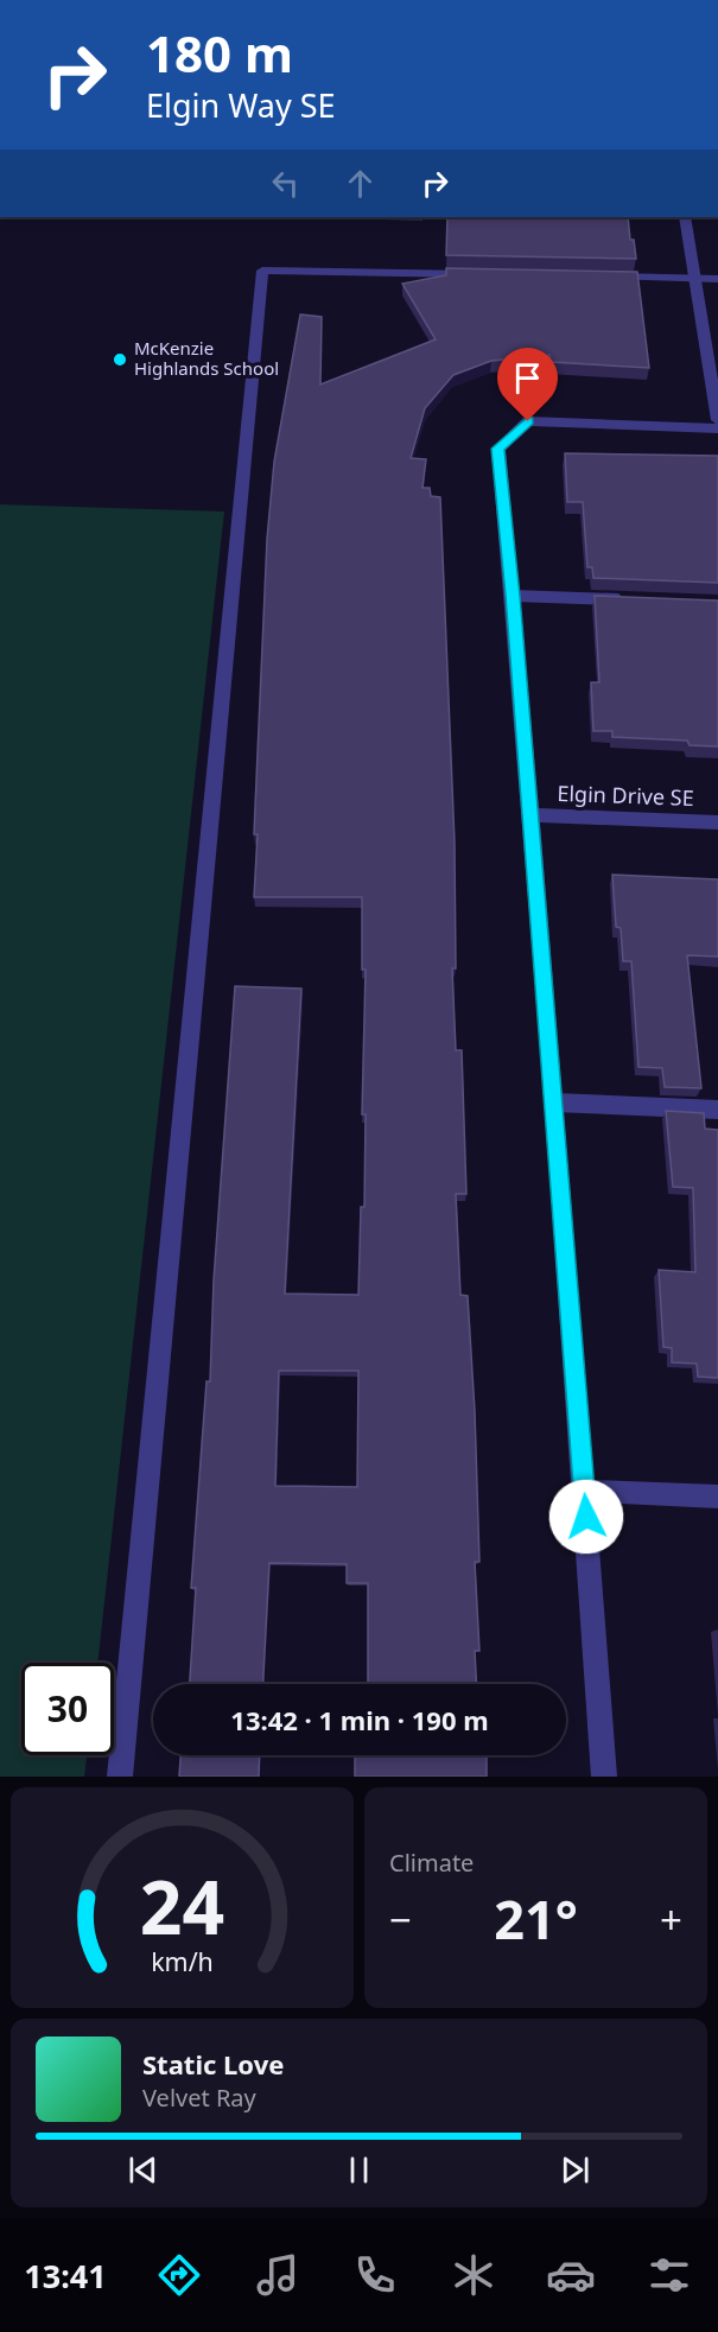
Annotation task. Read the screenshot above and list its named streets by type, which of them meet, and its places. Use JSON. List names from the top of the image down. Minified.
{"streets":{"street":["Elgin Drive SE"]},"places":["McKenzie Highlands School"],"page":{"turn":["180 m","Elgin Way SE"],"limit":"30","trip":"13:42 · 1 min · 190 m","tile":"Climate","heat":["−","21°","+"],"song":["Static Love","Velvet Ray"],"tabs":"13:41","gauge":["24","km/h"]}}
